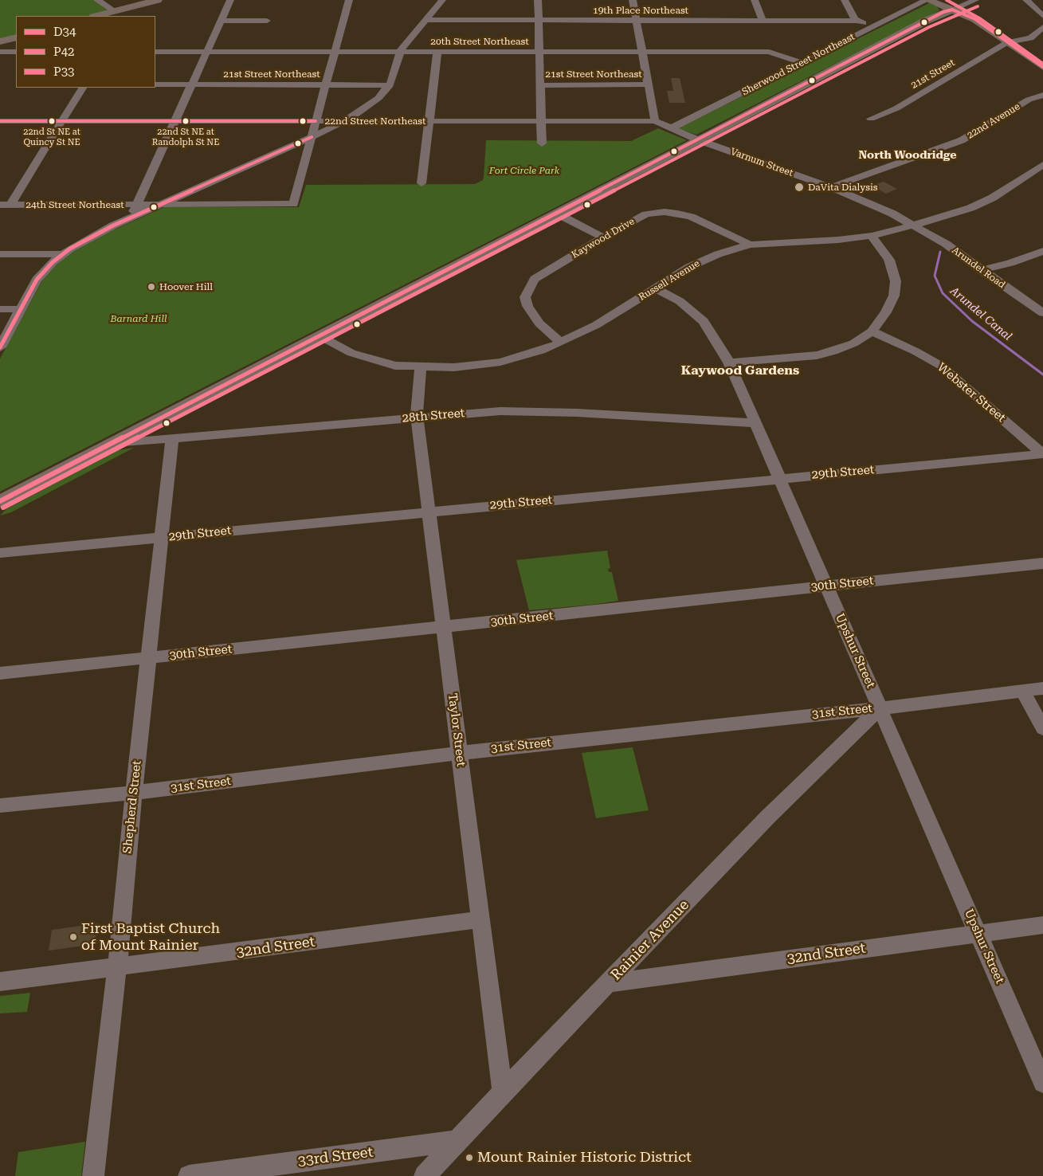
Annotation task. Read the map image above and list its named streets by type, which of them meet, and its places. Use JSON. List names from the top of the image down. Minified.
{"streets":{"street":["19th Place Northeast","20th Street Northeast","Sherwood Street Northeast","21st Street Northeast","21st Street","22nd Street Northeast","22nd Avenue","Varnum Street","24th Street Northeast","Kaywood Drive","Arundel Road","Russell Avenue","Webster Street","28th Street","29th Street","30th Street","Upshur Street","31st Street","Taylor Street","Shepherd Street","Rainier Avenue","32nd Street","33rd Street"]},"crossings":[["20th Street Northeast","Sherwood Street Northeast"],["Sherwood Street Northeast","Varnum Street"],["22nd Street Northeast","Varnum Street"],["22nd Avenue","Varnum Street"],["Varnum Street","Arundel Road"],["Varnum Street","Russell Avenue"],["Kaywood Drive","Russell Avenue"],["Arundel Road","Russell Avenue"],["Russell Avenue","Upshur Street"],["Russell Avenue","Taylor Street"],["Webster Street","29th Street"],["28th Street","Upshur Street"],["28th Street","Taylor Street"],["28th Street","Shepherd Street"],["29th Street","Upshur Street"],["29th Street","Taylor Street"],["29th Street","Shepherd Street"],["30th Street","Upshur Street"],["30th Street","Taylor Street"],["30th Street","Shepherd Street"],["Upshur Street","31st Street"],["Upshur Street","Rainier Avenue"],["Upshur Street","32nd Street"],["31st Street","Taylor Street"],["31st Street","Shepherd Street"],["31st Street","Rainier Avenue"],["Taylor Street","Rainier Avenue"],["Taylor Street","32nd Street"],["Shepherd Street","32nd Street"],["Rainier Avenue","32nd Street"],["Rainier Avenue","33rd Street"]],"districts":["North Woodridge","Kaywood Gardens"],"water":["Arundel Canal"],"parks":["Fort Circle Park","Barnard Hill"],"places":["22nd St NE at Quincy St NE","22nd St NE at Randolph St NE","DaVita Dialysis","Hoover Hill","First Baptist Church of Mount Rainier","Mount Rainier Historic District"],"lines":["transit line P33","transit line P42","transit line D34"],"legend":["D34","P42","P33"]}
